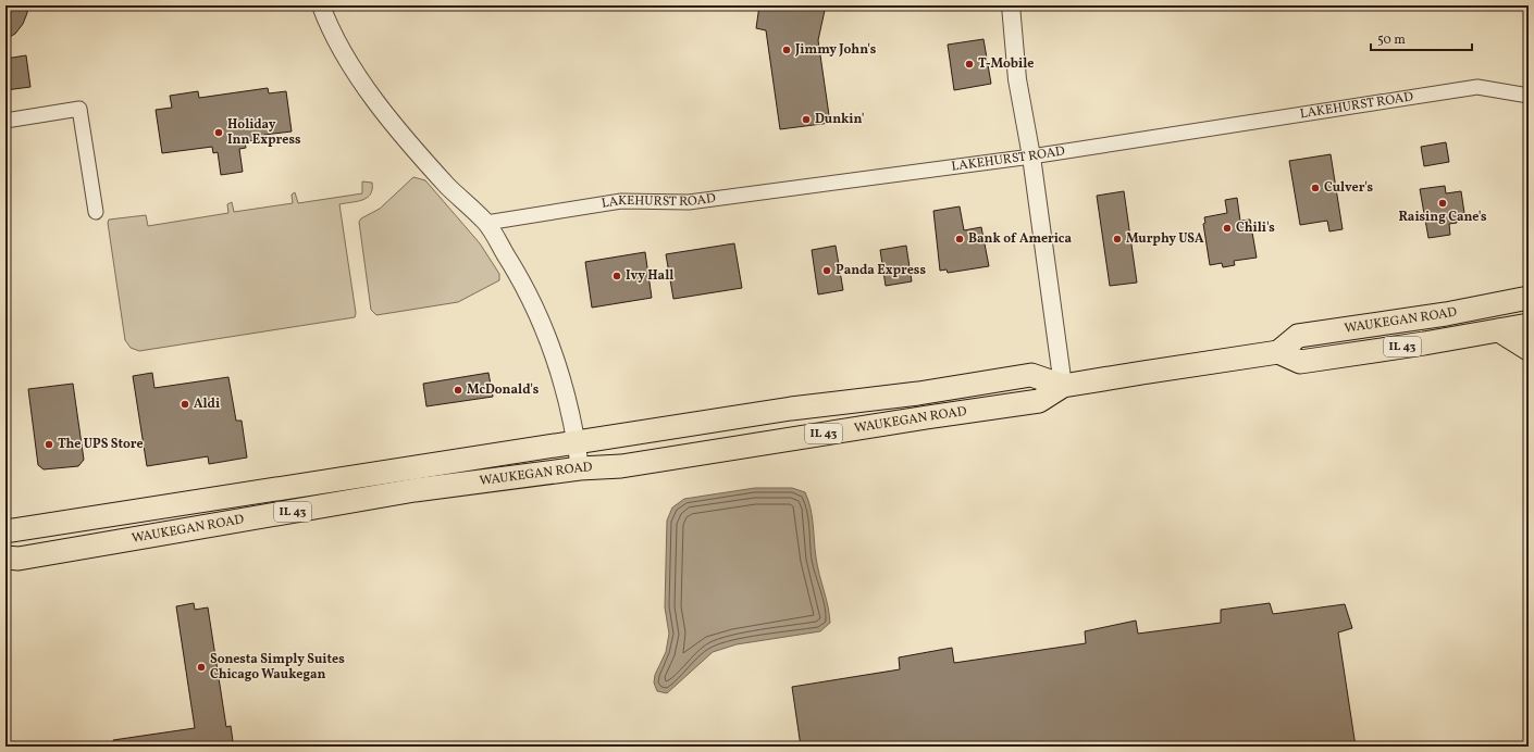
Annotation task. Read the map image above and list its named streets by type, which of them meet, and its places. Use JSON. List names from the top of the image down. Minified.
{"streets":{"main road":["WAUKEGAN ROAD","IL 43"],"street":["LAKEHURST ROAD"]},"places":["Jimmy John's","T-Mobile","Dunkin'","Holiday Inn Express","Culver's","Raising Cane's","Chili's","Bank of America","Murphy USA","Panda Express","Ivy Hall","McDonald's","Aldi","The UPS Store","Sonesta Simply Suites Chicago Waukegan"],"scale_bar":"50 m"}
